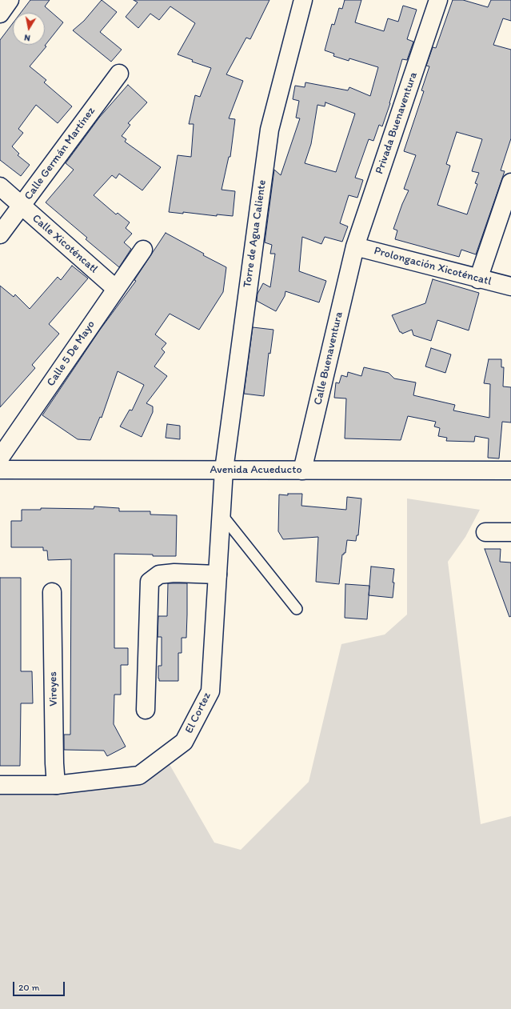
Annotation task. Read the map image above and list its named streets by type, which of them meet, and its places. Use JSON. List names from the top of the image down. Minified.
{"streets":{"street":["Privada Buenaventura","Calle Germán Martínez","Torre de Agua Caliente","Calle Xicoténcatl","Prolongación Xicoténcatl","Calle 5 De Mayo","Calle Buenaventura","Avenida Acueducto","Vireyes","El Cortez"]},"crossings":[["Privada Buenaventura","Prolongación Xicoténcatl"],["Privada Buenaventura","Calle Buenaventura"],["Calle Germán Martínez","Calle Xicoténcatl"],["Torre de Agua Caliente","Avenida Acueducto"],["Torre de Agua Caliente","El Cortez"],["Calle Xicoténcatl","Calle 5 De Mayo"],["Prolongación Xicoténcatl","Calle Buenaventura"],["Calle Buenaventura","Avenida Acueducto"],["Avenida Acueducto","El Cortez"],["Vireyes","El Cortez"]],"scale_bar":"20 m","north":"bottom"}
